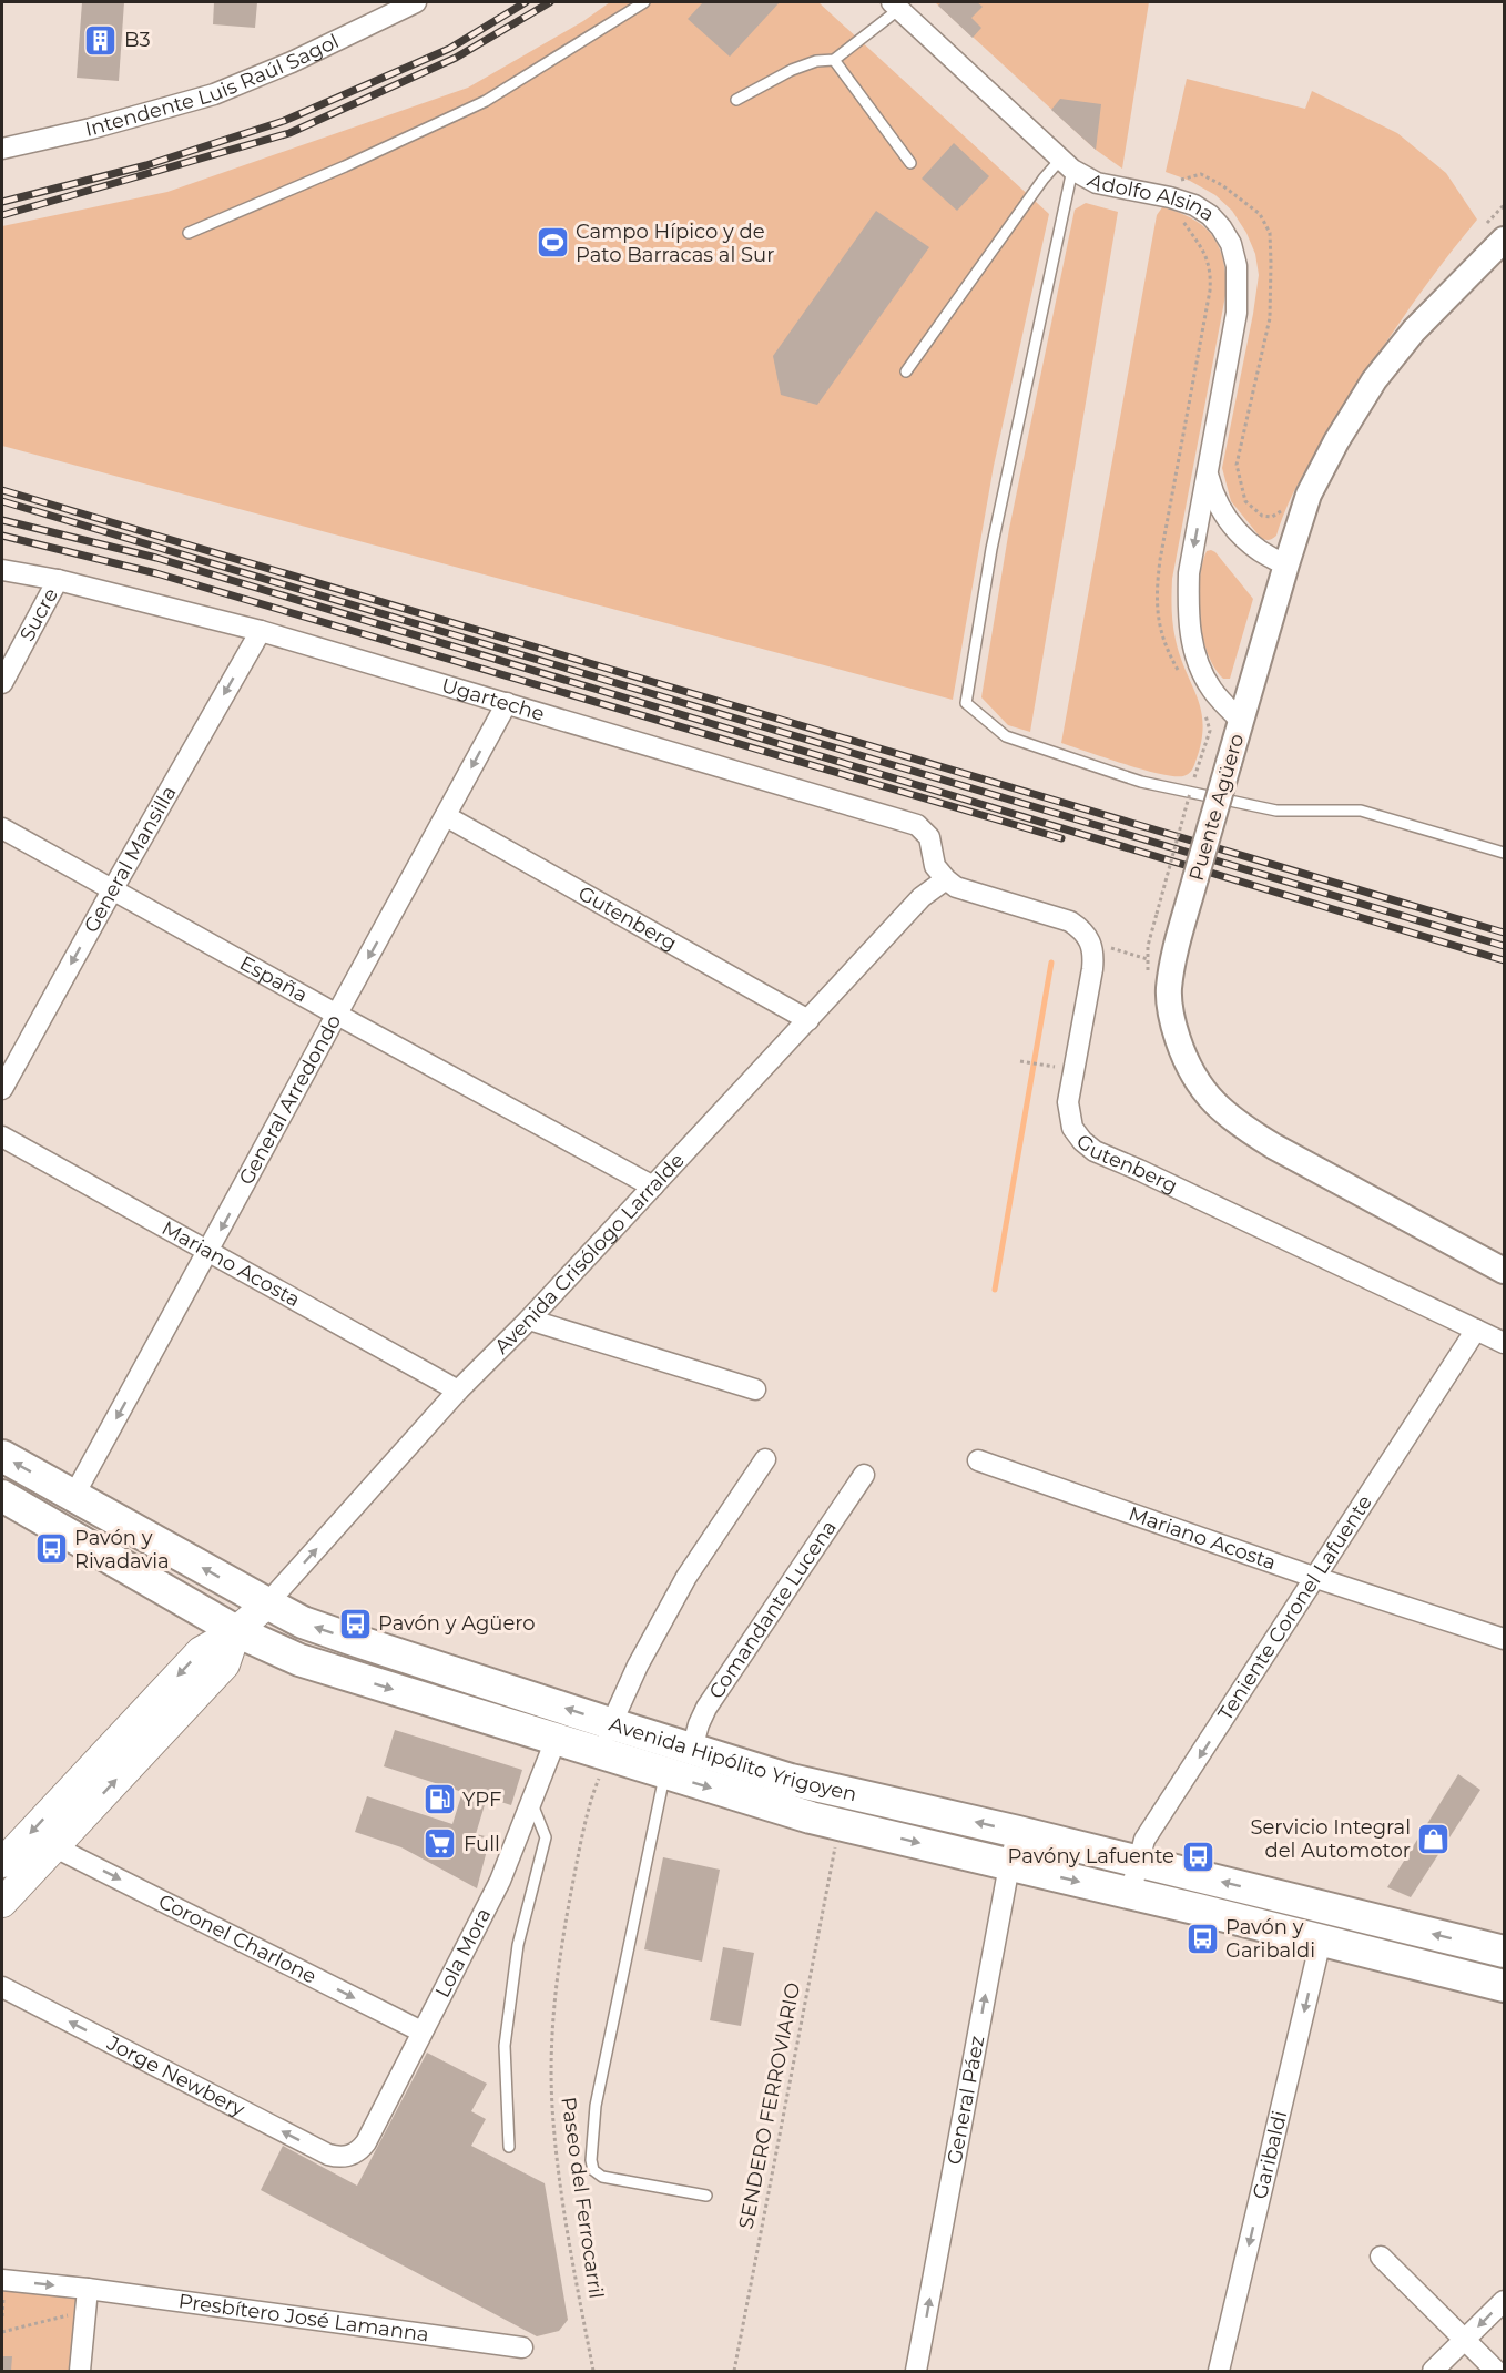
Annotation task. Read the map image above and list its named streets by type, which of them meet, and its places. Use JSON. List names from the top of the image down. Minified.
{"streets":{"main road":["Avenida Crisólogo Larralde","Avenida Hipólito Yrigoyen"],"street":["Intendente Luis Raúl Sagol","Adolfo Alsina","Sucre","Ugarteche","Puente Agüero","General Mansilla","Gutenberg","España","General Arredondo","Mariano Acosta","Teniente Coronel Lafuente","Comandante Lucena","Coronel Charlone","Lola Mora","Jorge Newbery","General Páez","Garibaldi","Presbítero José Lamanna"],"path":["SENDERO FERROVIARIO","Paseo del Ferrocarril"]},"crossings":[["Adolfo Alsina","Puente Agüero"],["Sucre","Ugarteche"],["Ugarteche","General Mansilla"],["Ugarteche","Gutenberg"],["Ugarteche","General Arredondo"],["Ugarteche","Avenida Crisólogo Larralde"],["General Mansilla","España"],["Gutenberg","General Arredondo"],["Gutenberg","Avenida Crisólogo Larralde"],["Gutenberg","Teniente Coronel Lafuente"],["España","General Arredondo"],["España","Avenida Crisólogo Larralde"],["General Arredondo","Mariano Acosta"],["General Arredondo","Avenida Hipólito Yrigoyen"],["Avenida Crisólogo Larralde","Mariano Acosta"],["Avenida Crisólogo Larralde","Avenida Hipólito Yrigoyen"],["Mariano Acosta","Teniente Coronel Lafuente"],["Teniente Coronel Lafuente","Avenida Hipólito Yrigoyen"],["Comandante Lucena","Avenida Hipólito Yrigoyen"],["Avenida Hipólito Yrigoyen","Lola Mora"],["Avenida Hipólito Yrigoyen","General Páez"],["Avenida Hipólito Yrigoyen","Garibaldi"],["Avenida Hipólito Yrigoyen","Paseo del Ferrocarril"],["Coronel Charlone","Lola Mora"],["Lola Mora","Jorge Newbery"]],"one_way":["General Mansilla","General Arredondo","Teniente Coronel Lafuente","Coronel Charlone","Jorge Newbery","General Páez","Garibaldi"],"places":{"building":["B3"],"sports":["Campo Hípico y de Pato Barracas al Sur"],"bus stop":["Pavón y Rivadavia","Pavón y Agüero","Pavóny Lafuente","Pavón y Garibaldi"],"fuel station":["YPF"],"shop":["Servicio Integral del Automotor"],"supermarket":["Full"]}}
